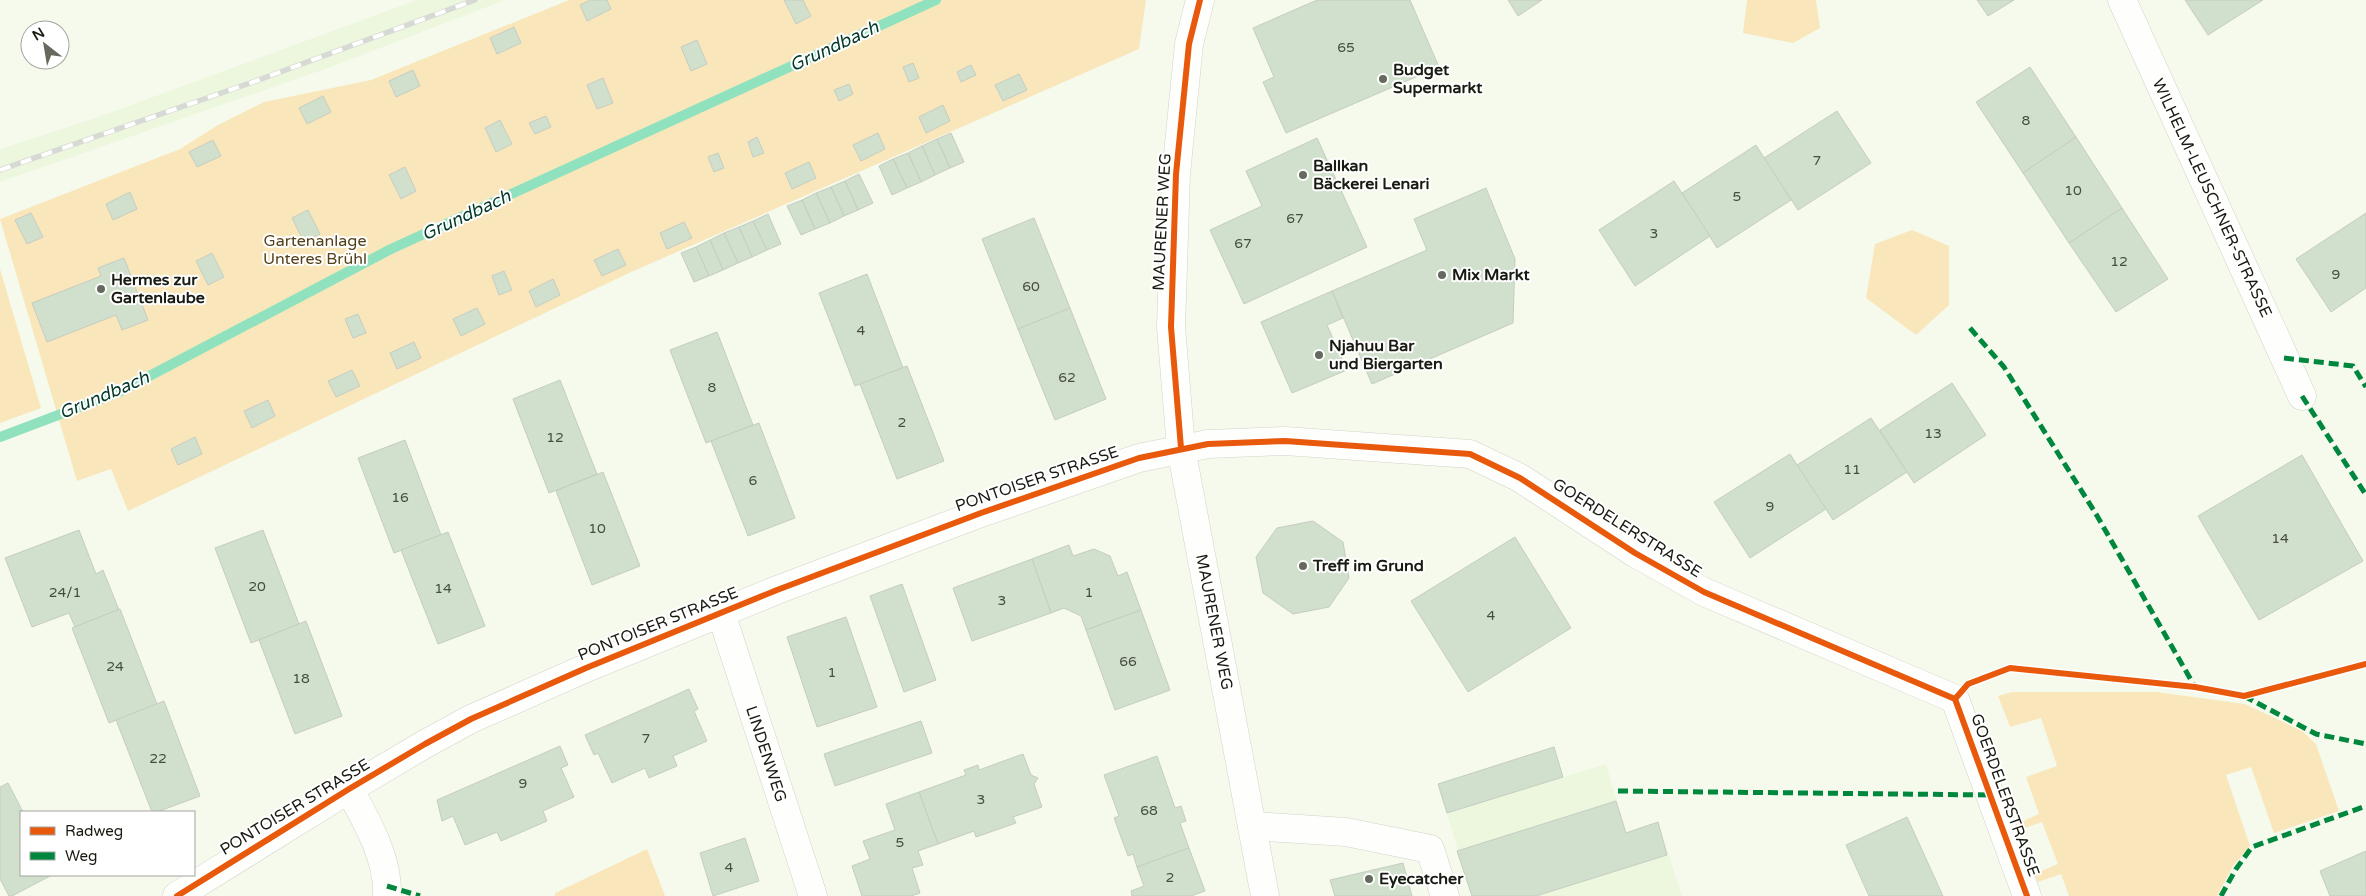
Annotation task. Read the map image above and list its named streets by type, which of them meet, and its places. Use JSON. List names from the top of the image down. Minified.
{"streets":{"street":["WILHELM-LEUSCHNER-STRASSE","MAURENER WEG","PONTOISER STRASSE","GOERDELERSTRASSE","LINDENWEG"]},"crossings":[["MAURENER WEG","PONTOISER STRASSE"],["MAURENER WEG","GOERDELERSTRASSE"],["PONTOISER STRASSE","GOERDELERSTRASSE"],["PONTOISER STRASSE","LINDENWEG"]],"water":["Grundbach"],"parks":["Gartenanlage Unteres Brühl"],"places":["Budget Supermarkt","Ballkan Bäckerei Lenari","Mix Markt","Hermes zur Gartenlaube","Njahuu Bar und Biergarten","Treff im Grund","Eyecatcher"],"house_numbers":["65","8","7","10","5","67","3","67","12","9","60","4","62","8","2","13","12","11","6","16","9","10","14","20","14","24/1","1","3","4","66","24","1","18","7","22","9","3","68","5","4","2"],"legend":["Radweg","Weg"],"north":"top left"}
